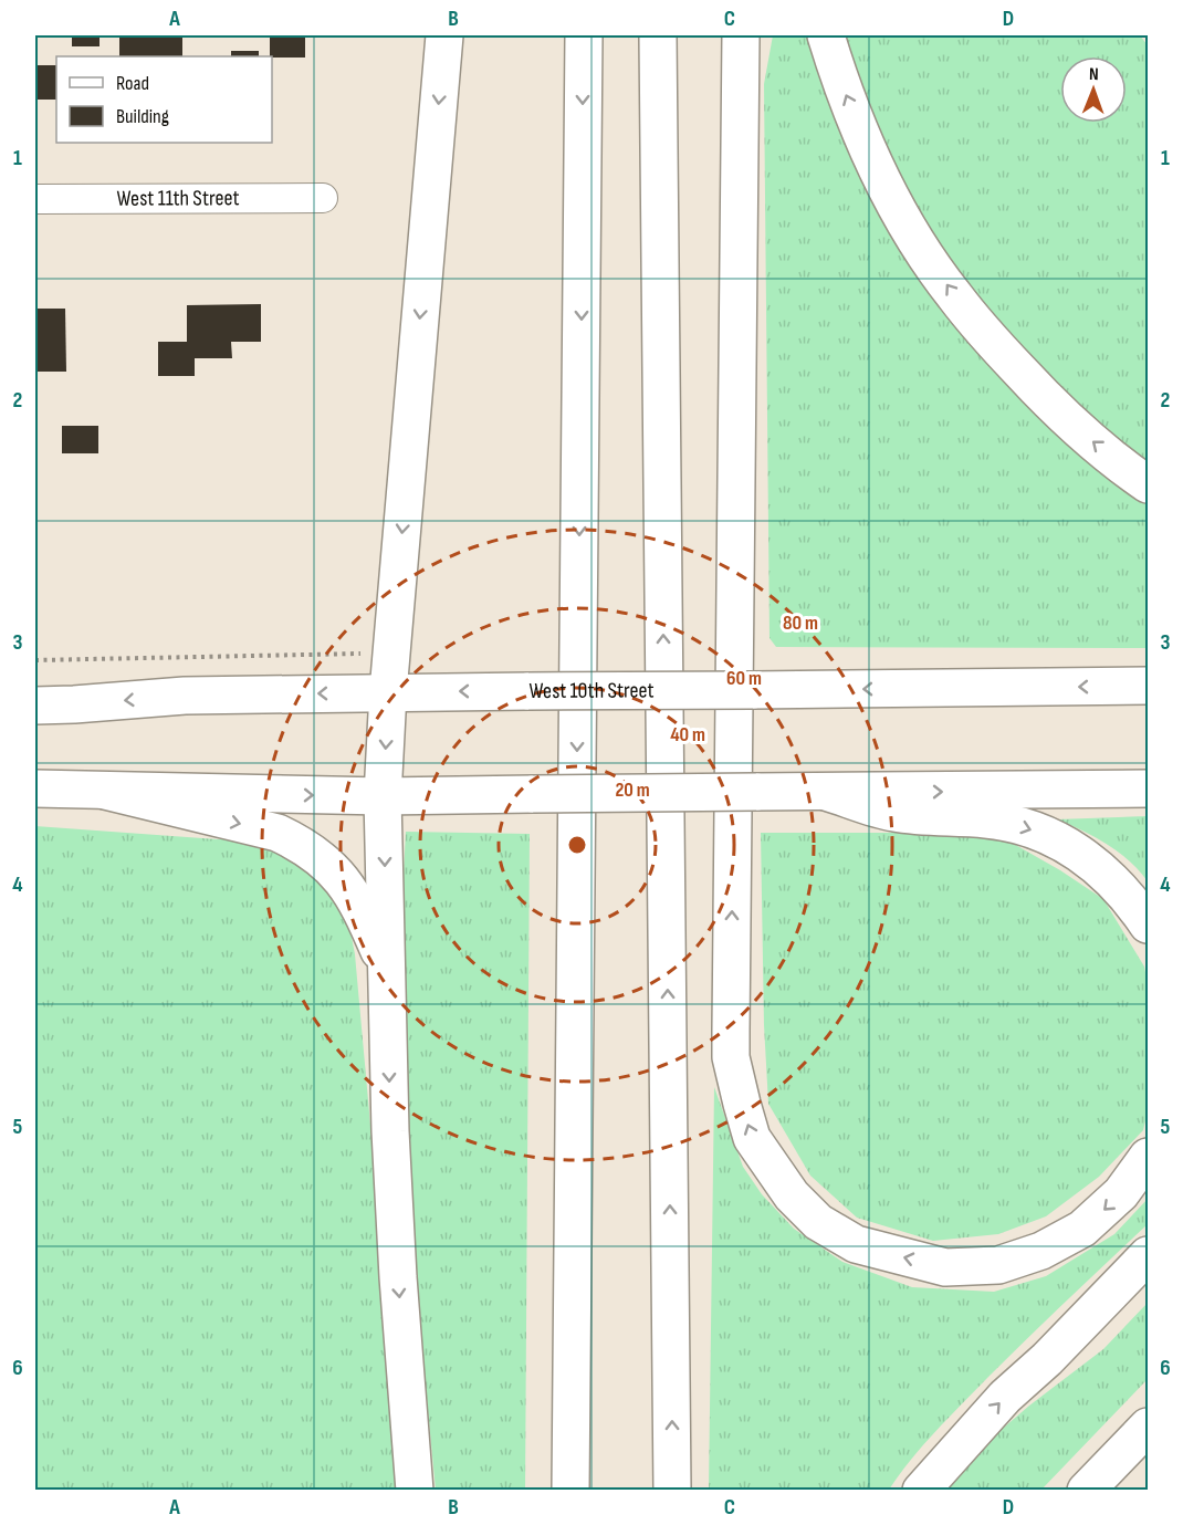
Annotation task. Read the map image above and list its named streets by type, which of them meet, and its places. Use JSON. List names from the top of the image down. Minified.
{"streets":{"main road":["West 10th Street"],"street":["West 11th Street"]},"legend":["Road","Building"],"north":"top","grid":{"columns":["A","B","C","D"],"rows":["1","2","3","4","5","6"]},"rings":["80 m","60 m","40 m","20 m"]}
